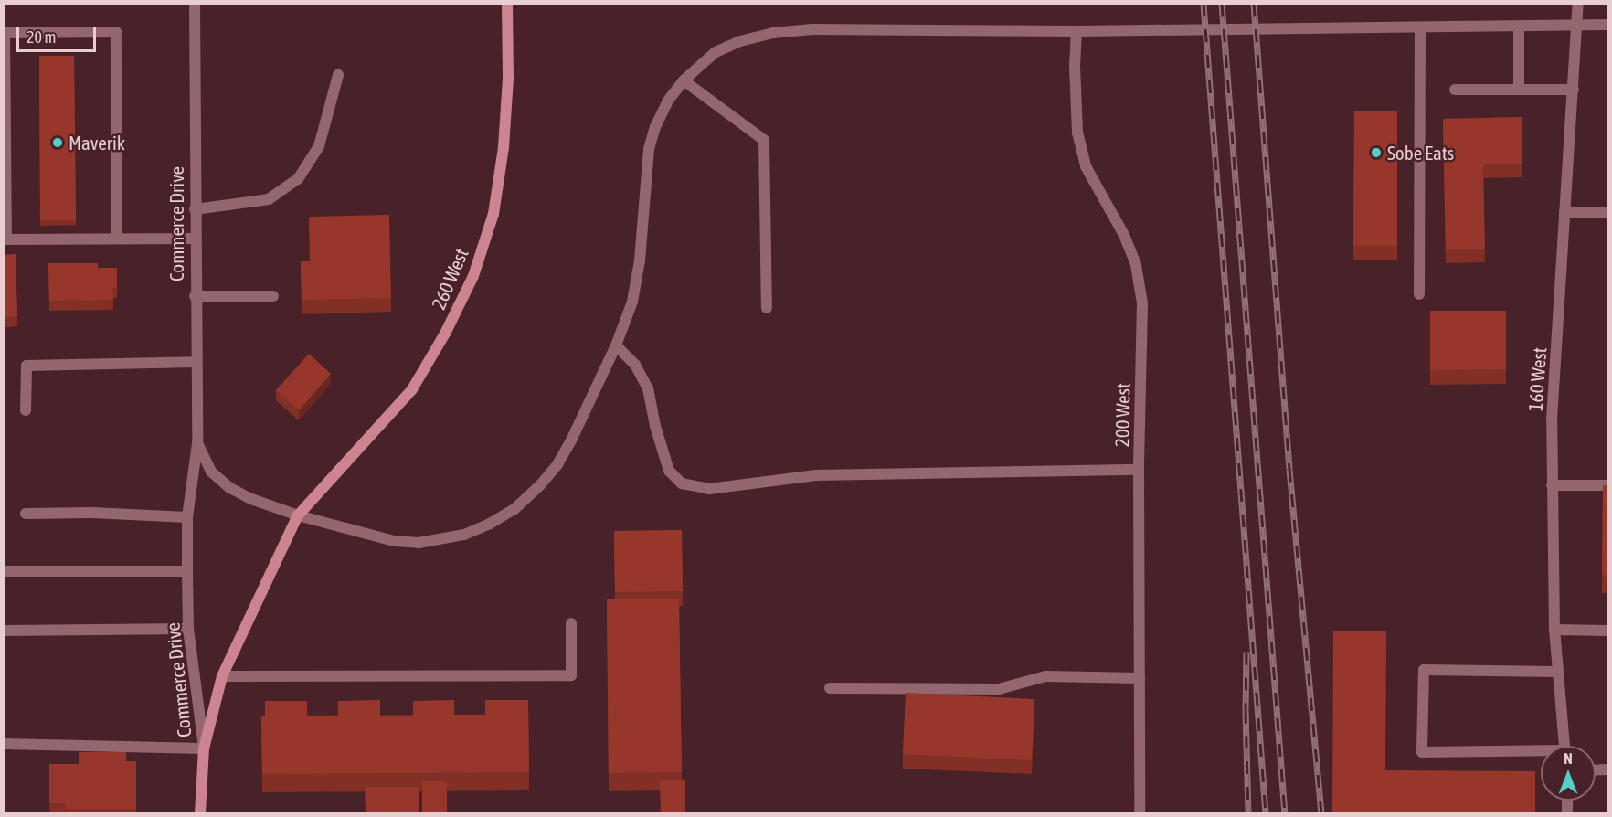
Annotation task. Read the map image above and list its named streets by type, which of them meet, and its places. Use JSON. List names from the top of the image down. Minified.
{"streets":{"street":["Commerce Drive","260 West","160 West","200 West"]},"crossings":[["Commerce Drive","260 West"]],"places":["Maverik","Sobe Eats"],"scale_bar":"20 m","north":"top"}
